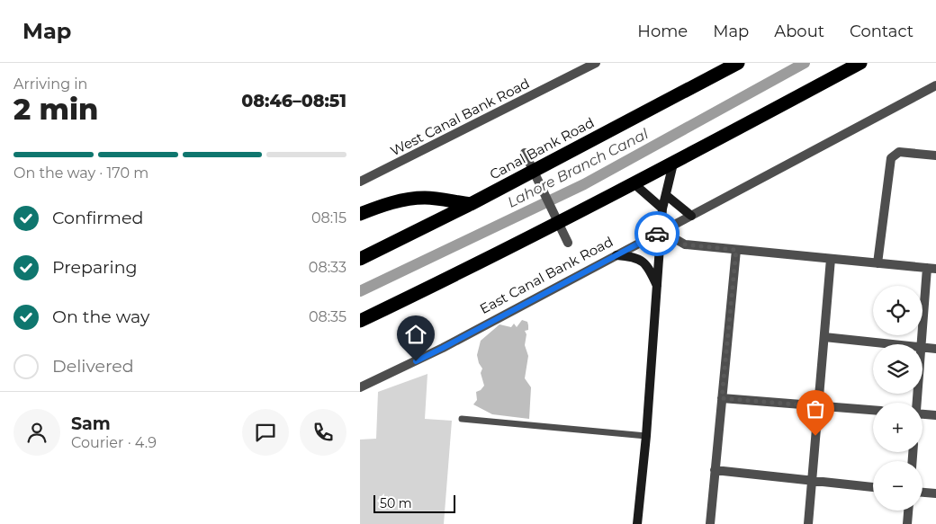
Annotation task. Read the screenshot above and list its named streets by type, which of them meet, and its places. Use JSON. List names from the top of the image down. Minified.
{"streets":{"highway":["Canal Bank Road"],"street":["West Canal Bank Road","East Canal Bank Road"]},"water":["Lahore Branch Canal"],"scale_bar":"50 m","page":{"header":"Map","nav":["Home","Map","About","Contact"],"heading":["2 min","Arriving in","08:46–08:51"],"panel":["Sam","Courier · 4.9"],"bar":"On the way · 170 m","list":[["Confirmed","08:15"],["Preparing","08:33"],["On the way","08:35"],"Delivered"],"map_buttons":["+","−"],"scale":"50 m"}}
